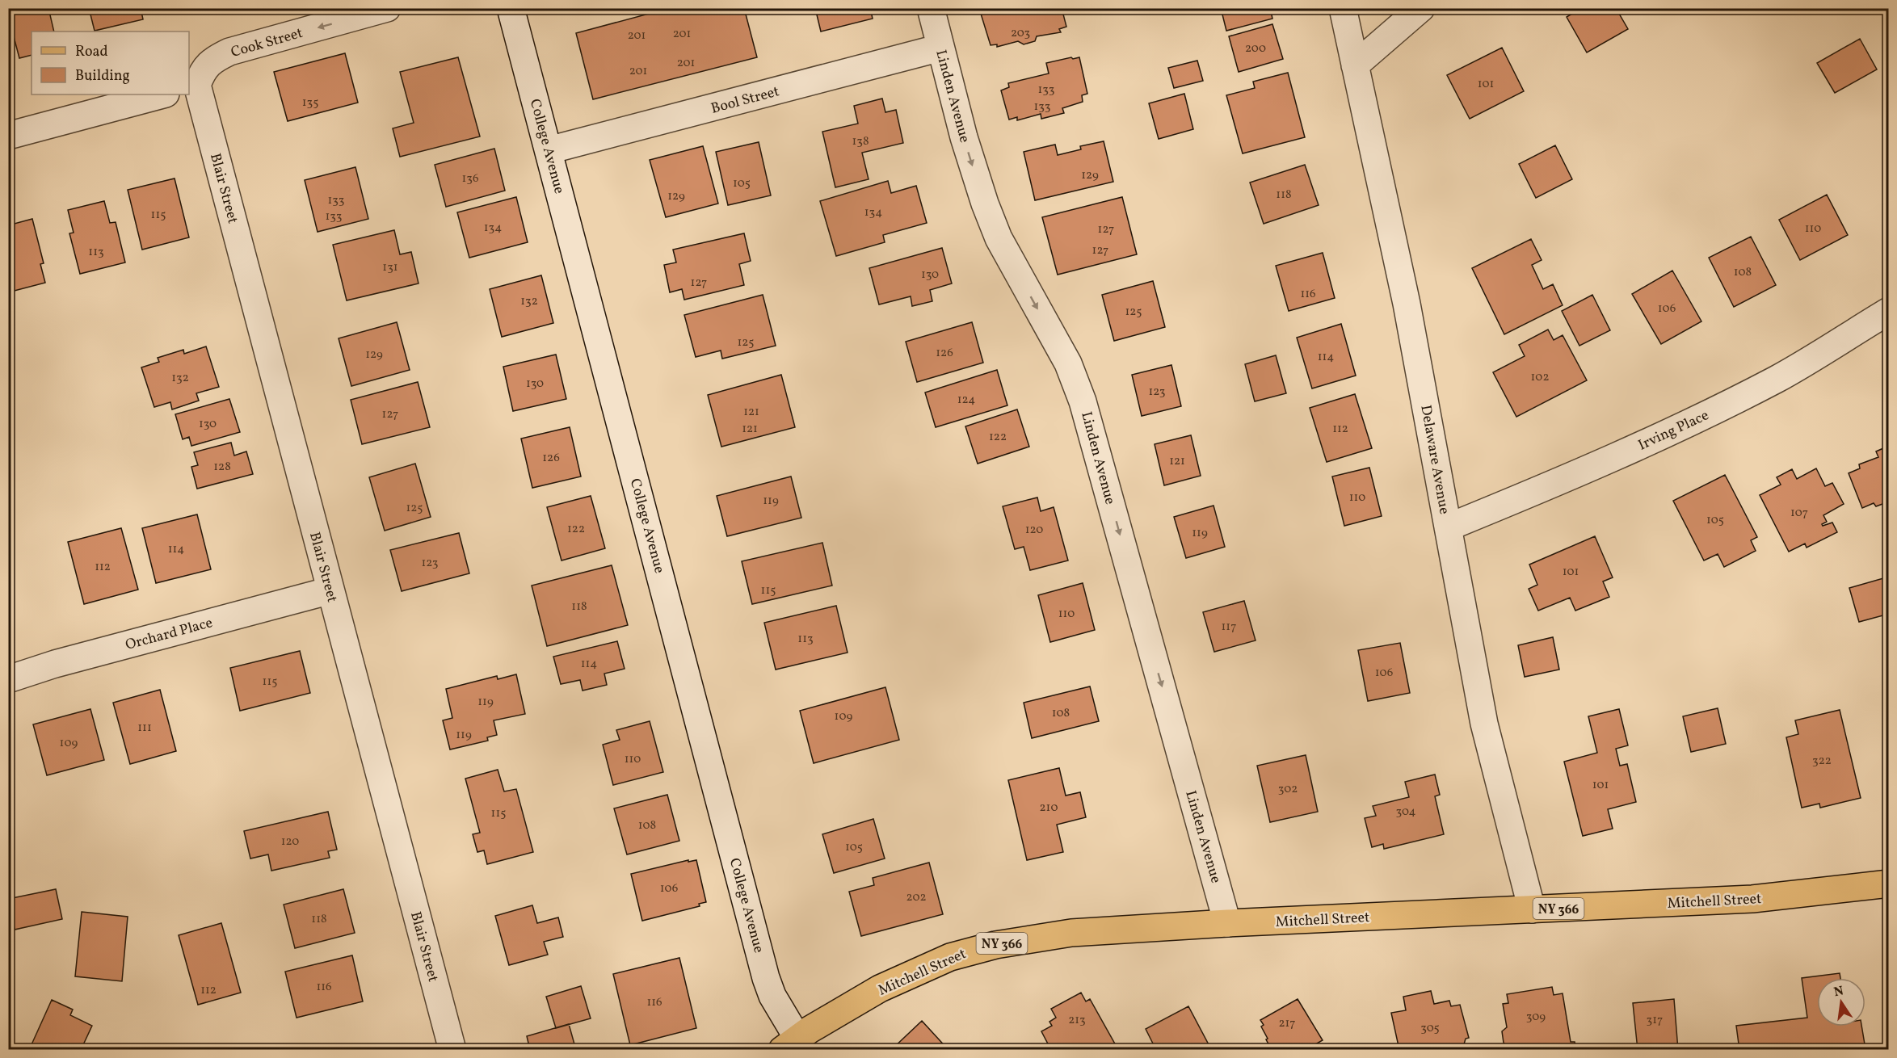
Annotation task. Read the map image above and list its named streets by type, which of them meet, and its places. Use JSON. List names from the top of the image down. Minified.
{"streets":{"main road":["Mitchell Street","NY 366"],"street":["Cook Street","Linden Avenue","Bool Street","College Avenue","Blair Street","Irving Place","Delaware Avenue","Orchard Place"]},"crossings":[["Cook Street","Blair Street"],["Linden Avenue","Bool Street"],["Linden Avenue","Mitchell Street"],["Bool Street","College Avenue"],["College Avenue","Mitchell Street"],["Blair Street","Orchard Place"],["Irving Place","Delaware Avenue"],["Delaware Avenue","Mitchell Street"]],"one_way":["Cook Street","Linden Avenue"],"house_numbers":["203","201","201","200","201","201","101","133","135","133","138","129","136","105","118","129","133","134","115","133","134","110","127","127","113","131","108","130","127","116","132","106","125","125","126","129","114","102","132","130","123","124","121","127","130","121","112","122","126","121","128","110","119","125","107","105","122","120","119","114","123","112","101","115","118","110","117","113","114","106","115","119","108","109","111","119","109","110","322","101","302","210","304","115","108","120","105","106","202","118","116","112","116","309","213","317","217","305"],"legend":["Road","Building"],"north":"top"}
